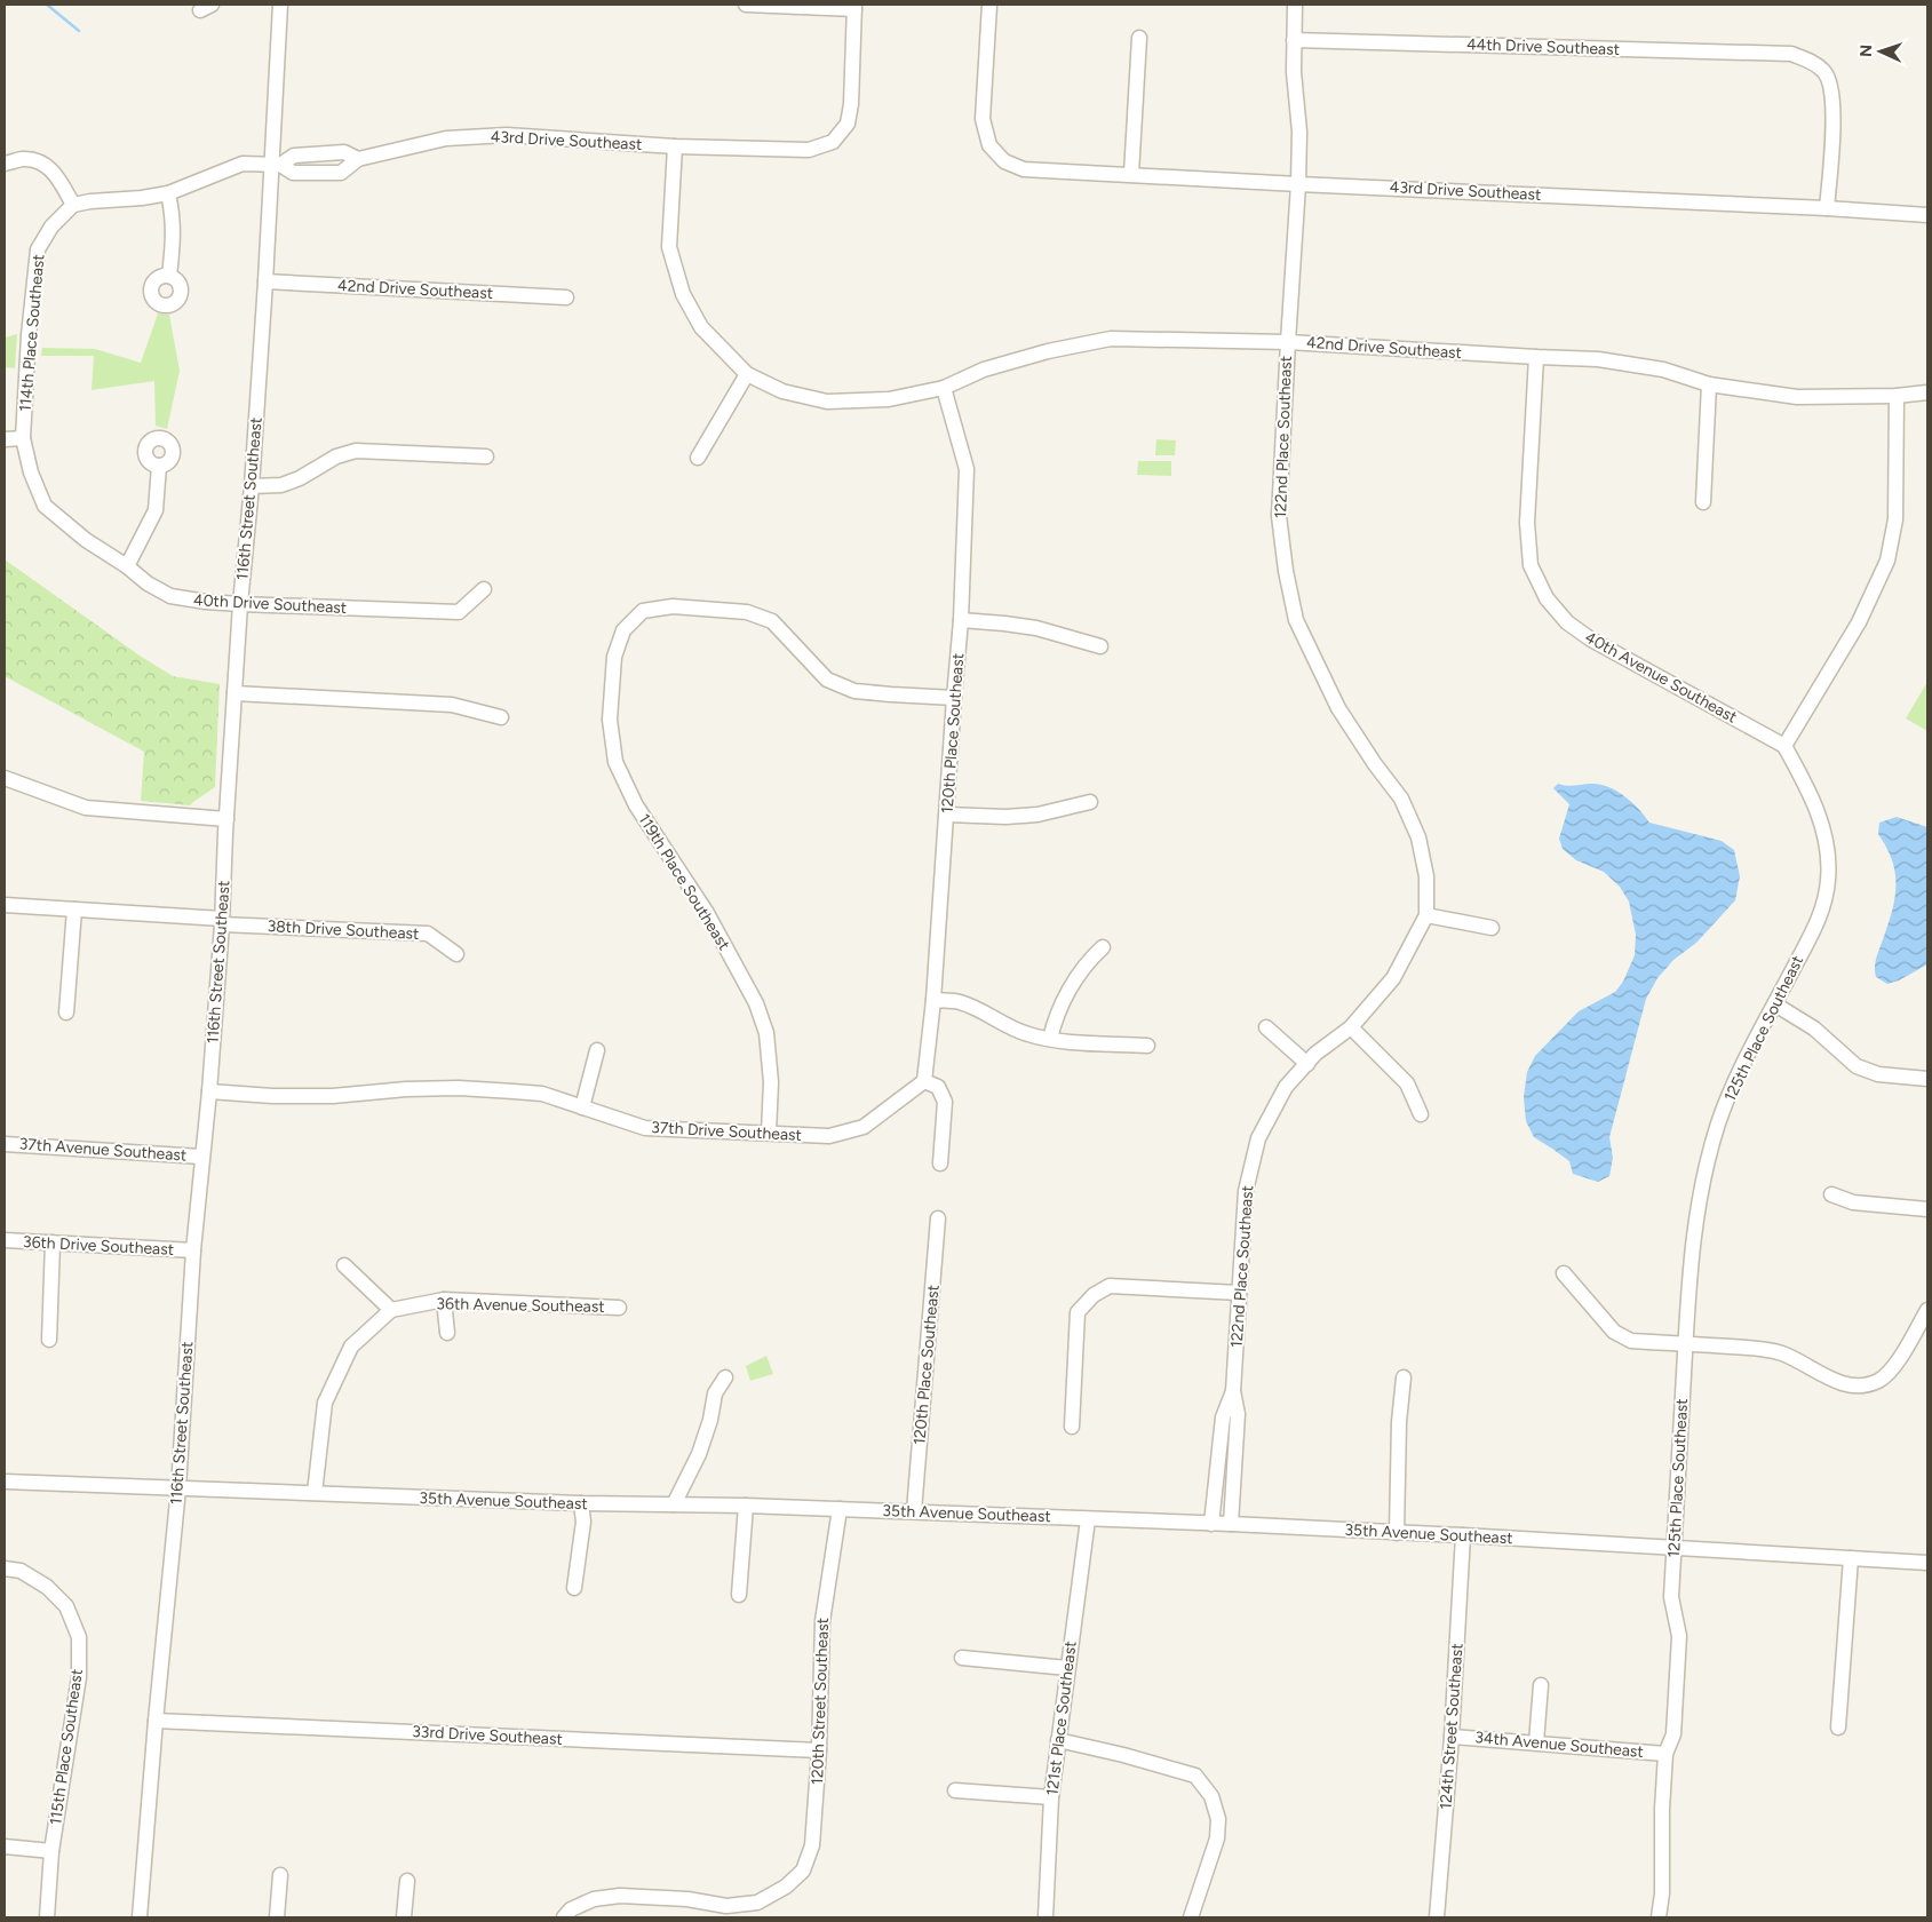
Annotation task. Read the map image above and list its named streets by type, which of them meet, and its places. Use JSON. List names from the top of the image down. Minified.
{"streets":{"street":["44th Drive Southeast","43rd Drive Southeast","42nd Drive Southeast","114th Place Southeast","122nd Place Southeast","116th Street Southeast","40th Drive Southeast","40th Avenue Southeast","120th Place Southeast","119th Place Southeast","38th Drive Southeast","125th Place Southeast","37th Drive Southeast","37th Avenue Southeast","36th Drive Southeast","36th Avenue Southeast","35th Avenue Southeast","120th Street Southeast","121st Place Southeast","124th Street Southeast","33rd Drive Southeast","34th Avenue Southeast","115th Place Southeast"]},"crossings":[["44th Drive Southeast","43rd Drive Southeast"],["44th Drive Southeast","122nd Place Southeast"],["43rd Drive Southeast","42nd Drive Southeast"],["43rd Drive Southeast","114th Place Southeast"],["43rd Drive Southeast","122nd Place Southeast"],["43rd Drive Southeast","116th Street Southeast"],["42nd Drive Southeast","122nd Place Southeast"],["42nd Drive Southeast","116th Street Southeast"],["42nd Drive Southeast","40th Avenue Southeast"],["42nd Drive Southeast","120th Place Southeast"],["114th Place Southeast","40th Drive Southeast"],["122nd Place Southeast","35th Avenue Southeast"],["116th Street Southeast","40th Drive Southeast"],["116th Street Southeast","38th Drive Southeast"],["116th Street Southeast","37th Drive Southeast"],["116th Street Southeast","37th Avenue Southeast"],["116th Street Southeast","36th Drive Southeast"],["116th Street Southeast","35th Avenue Southeast"],["116th Street Southeast","33rd Drive Southeast"],["40th Avenue Southeast","125th Place Southeast"],["120th Place Southeast","119th Place Southeast"],["120th Place Southeast","37th Drive Southeast"],["120th Place Southeast","35th Avenue Southeast"],["119th Place Southeast","37th Drive Southeast"],["125th Place Southeast","35th Avenue Southeast"],["125th Place Southeast","34th Avenue Southeast"],["35th Avenue Southeast","120th Street Southeast"],["35th Avenue Southeast","121st Place Southeast"],["35th Avenue Southeast","124th Street Southeast"],["120th Street Southeast","33rd Drive Southeast"],["124th Street Southeast","34th Avenue Southeast"]],"north":"left"}
